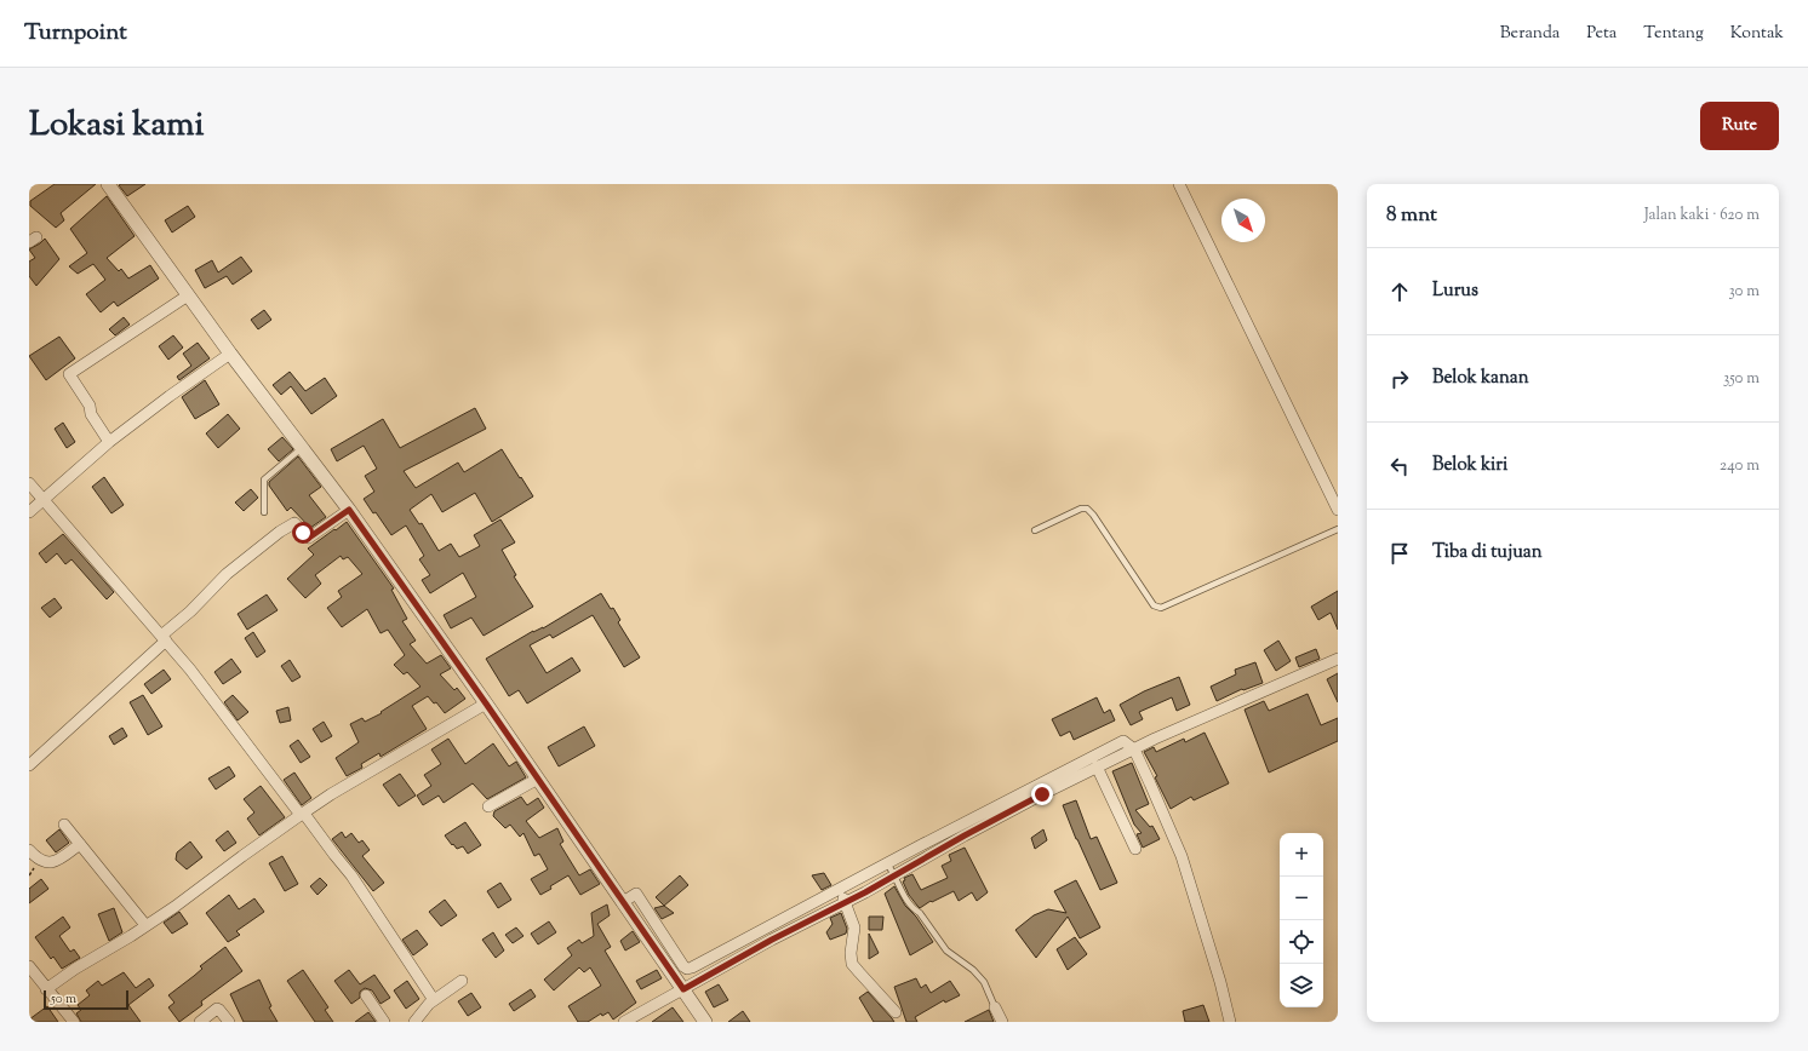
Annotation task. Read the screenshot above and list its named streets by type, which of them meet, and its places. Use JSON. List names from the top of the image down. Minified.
{"scale_bar":"50 m","north":"bottom right","page":{"header":"Turnpoint","nav":["Beranda","Peta","Tentang","Kontak"],"title":"Lokasi kami","buttons":"Rute","heading":["8 mnt","Jalan kaki · 620 m"],"list":[["Lurus","30 m"],["Belok kanan","350 m"],["Belok kiri","240 m"],"Tiba di tujuan"],"map_buttons":["+","−"],"scale":"50 m"}}
